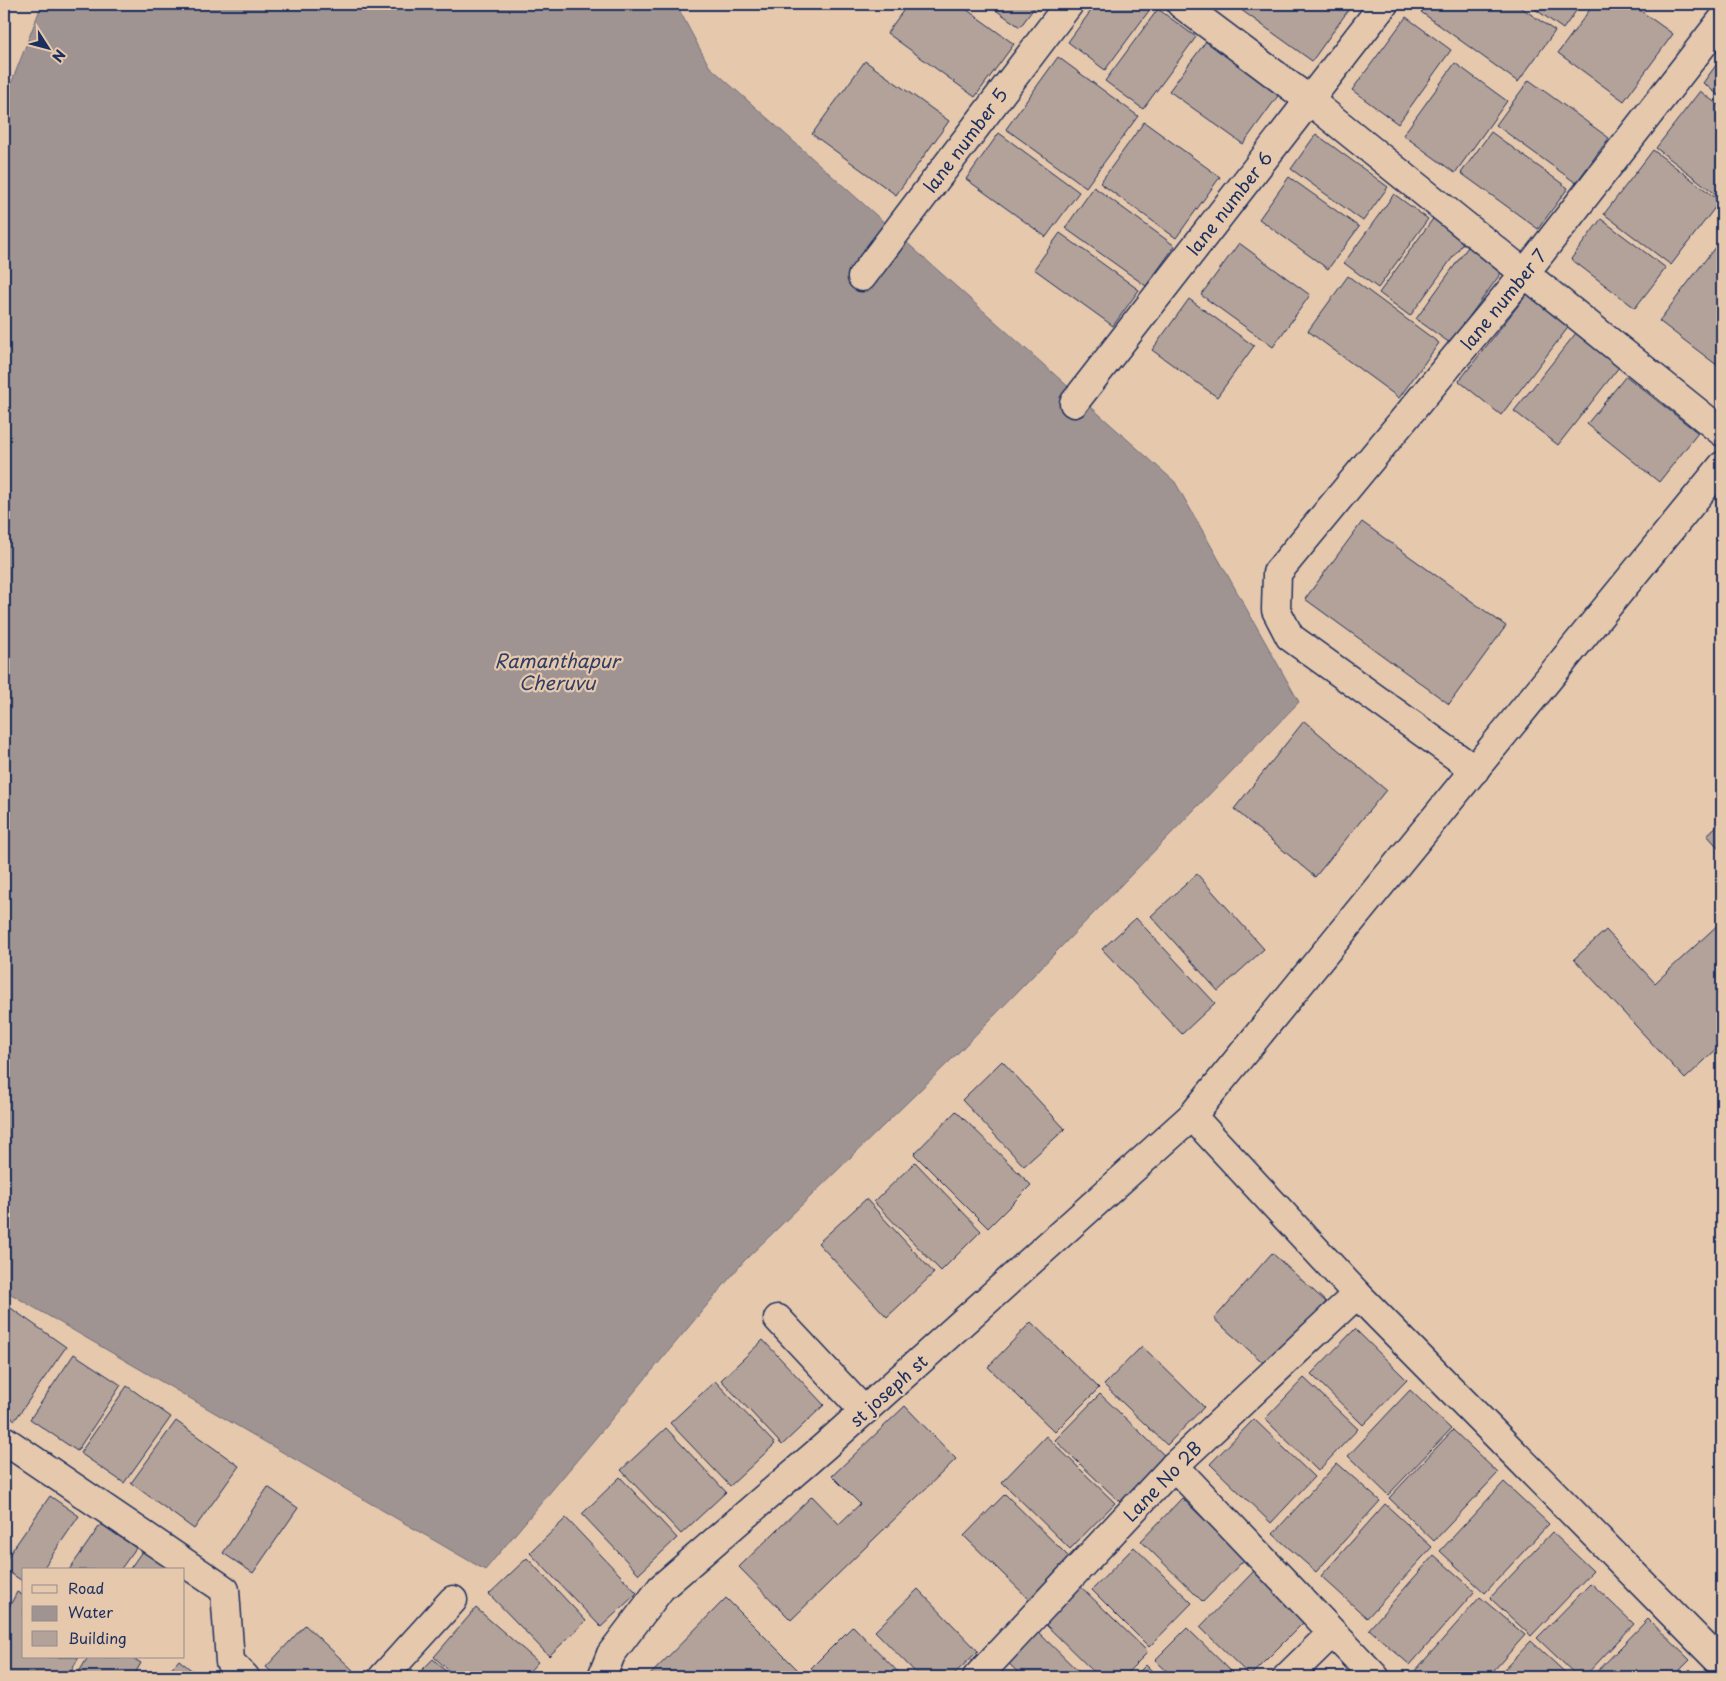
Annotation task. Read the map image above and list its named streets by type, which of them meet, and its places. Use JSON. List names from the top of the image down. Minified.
{"streets":{"street":["lane number 5","lane number 6","lane number 7","st joseph st","Lane No 2B"]},"crossings":[["lane number 7","st joseph st"]],"water":["Ramanthapur Cheruvu"],"legend":["Road","Water","Building"],"north":"bottom right"}
